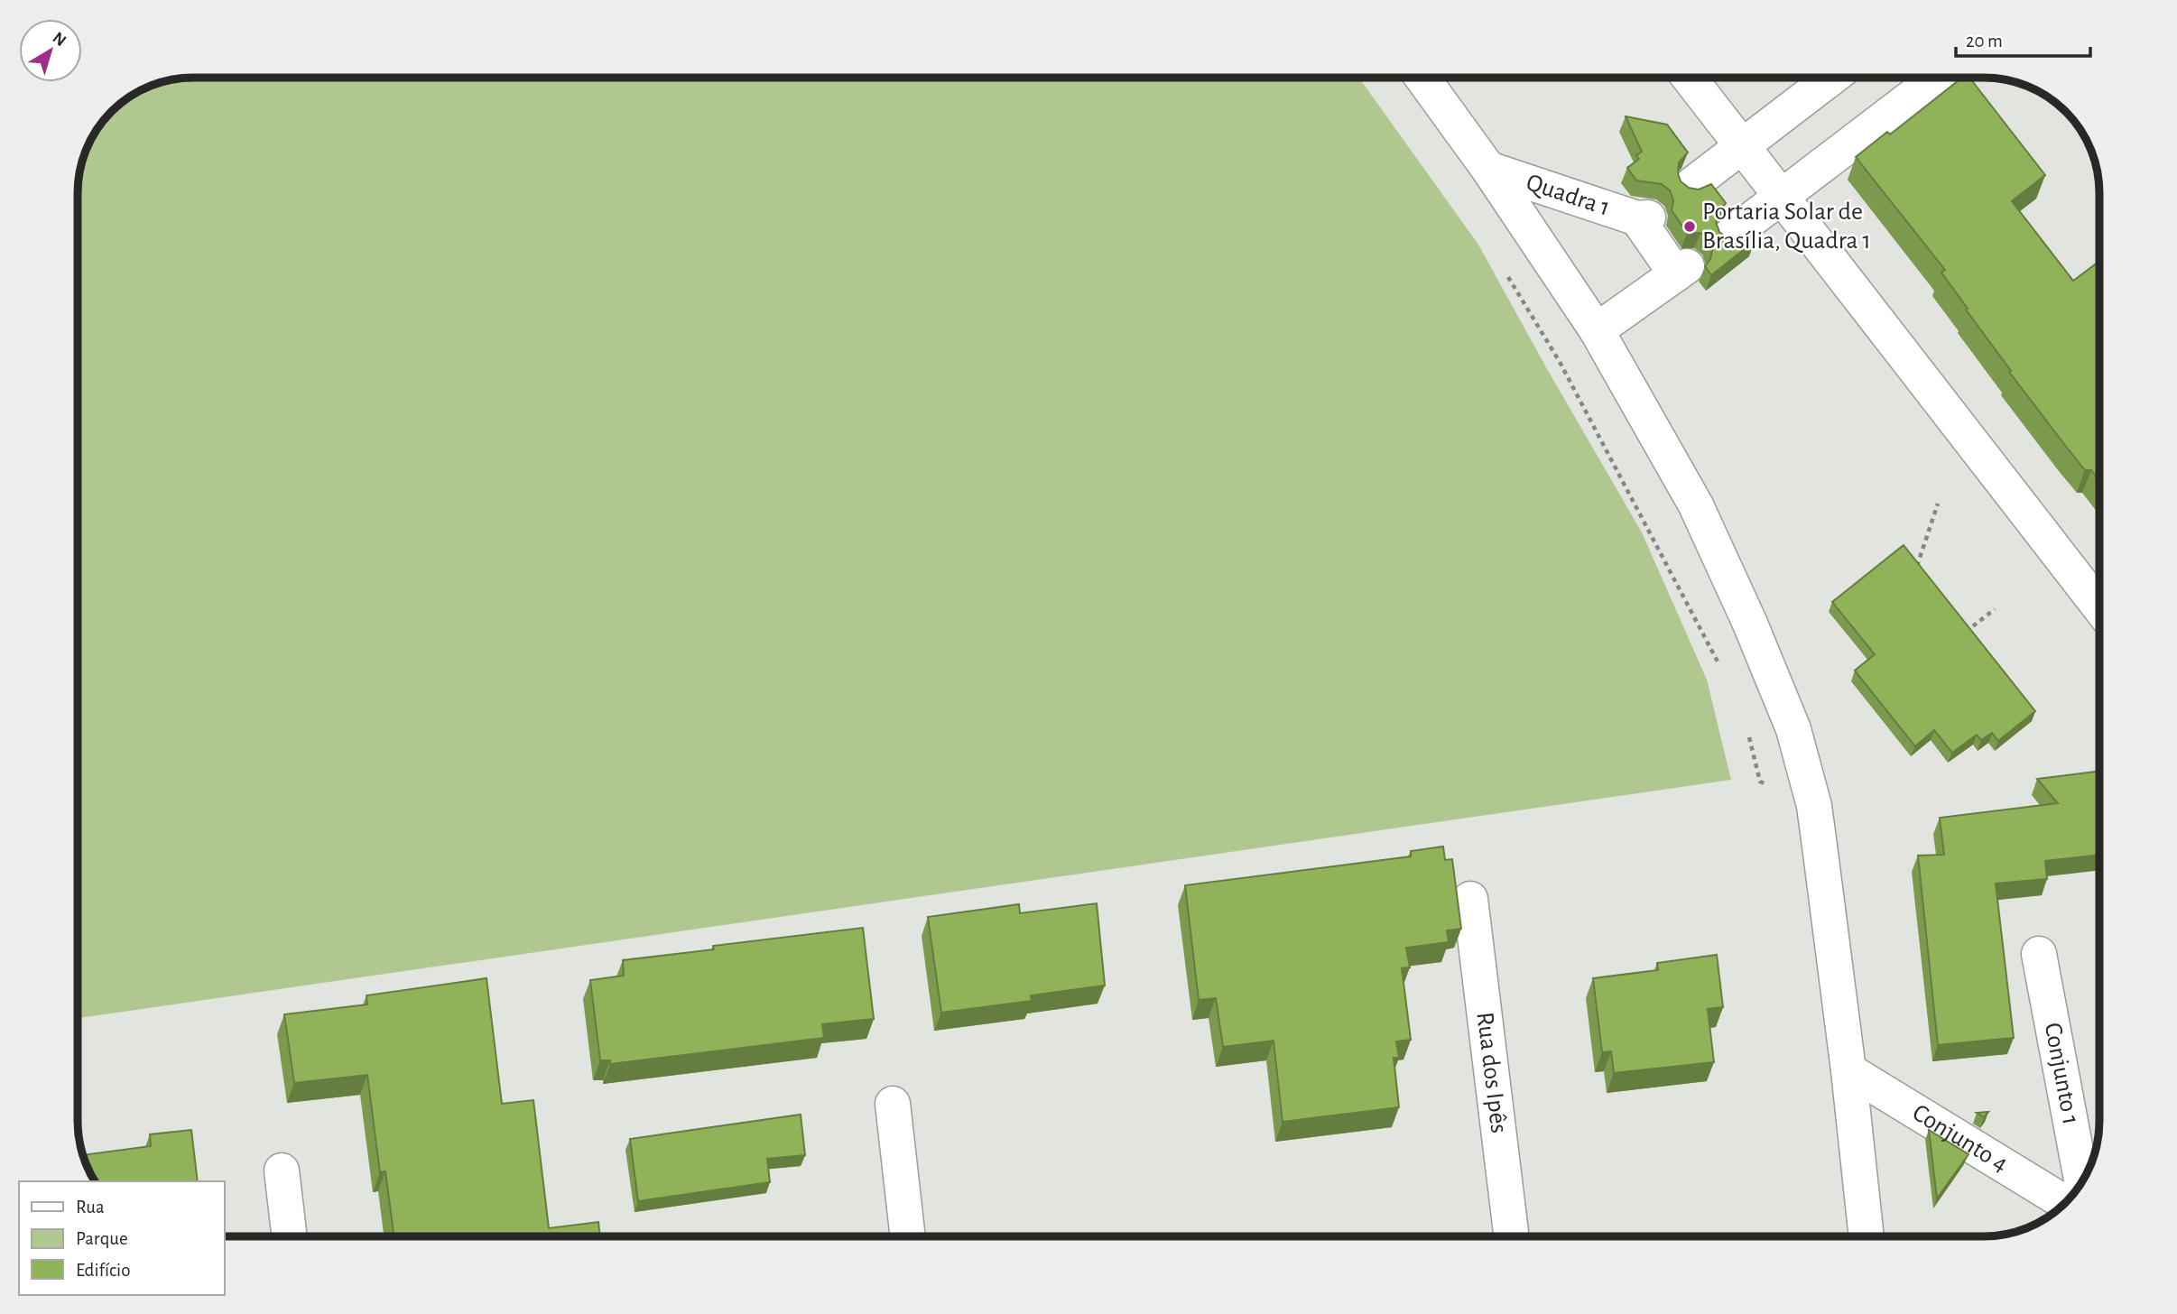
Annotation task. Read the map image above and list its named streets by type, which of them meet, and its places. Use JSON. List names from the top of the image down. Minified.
{"streets":{"street":["Quadra 1","Rua dos Ipês","Conjunto 1","Conjunto 4"]},"places":["Portaria Solar de Brasília, Quadra 1"],"legend":["Rua","Parque","Edifício"],"scale_bar":"20 m","north":"top right"}
